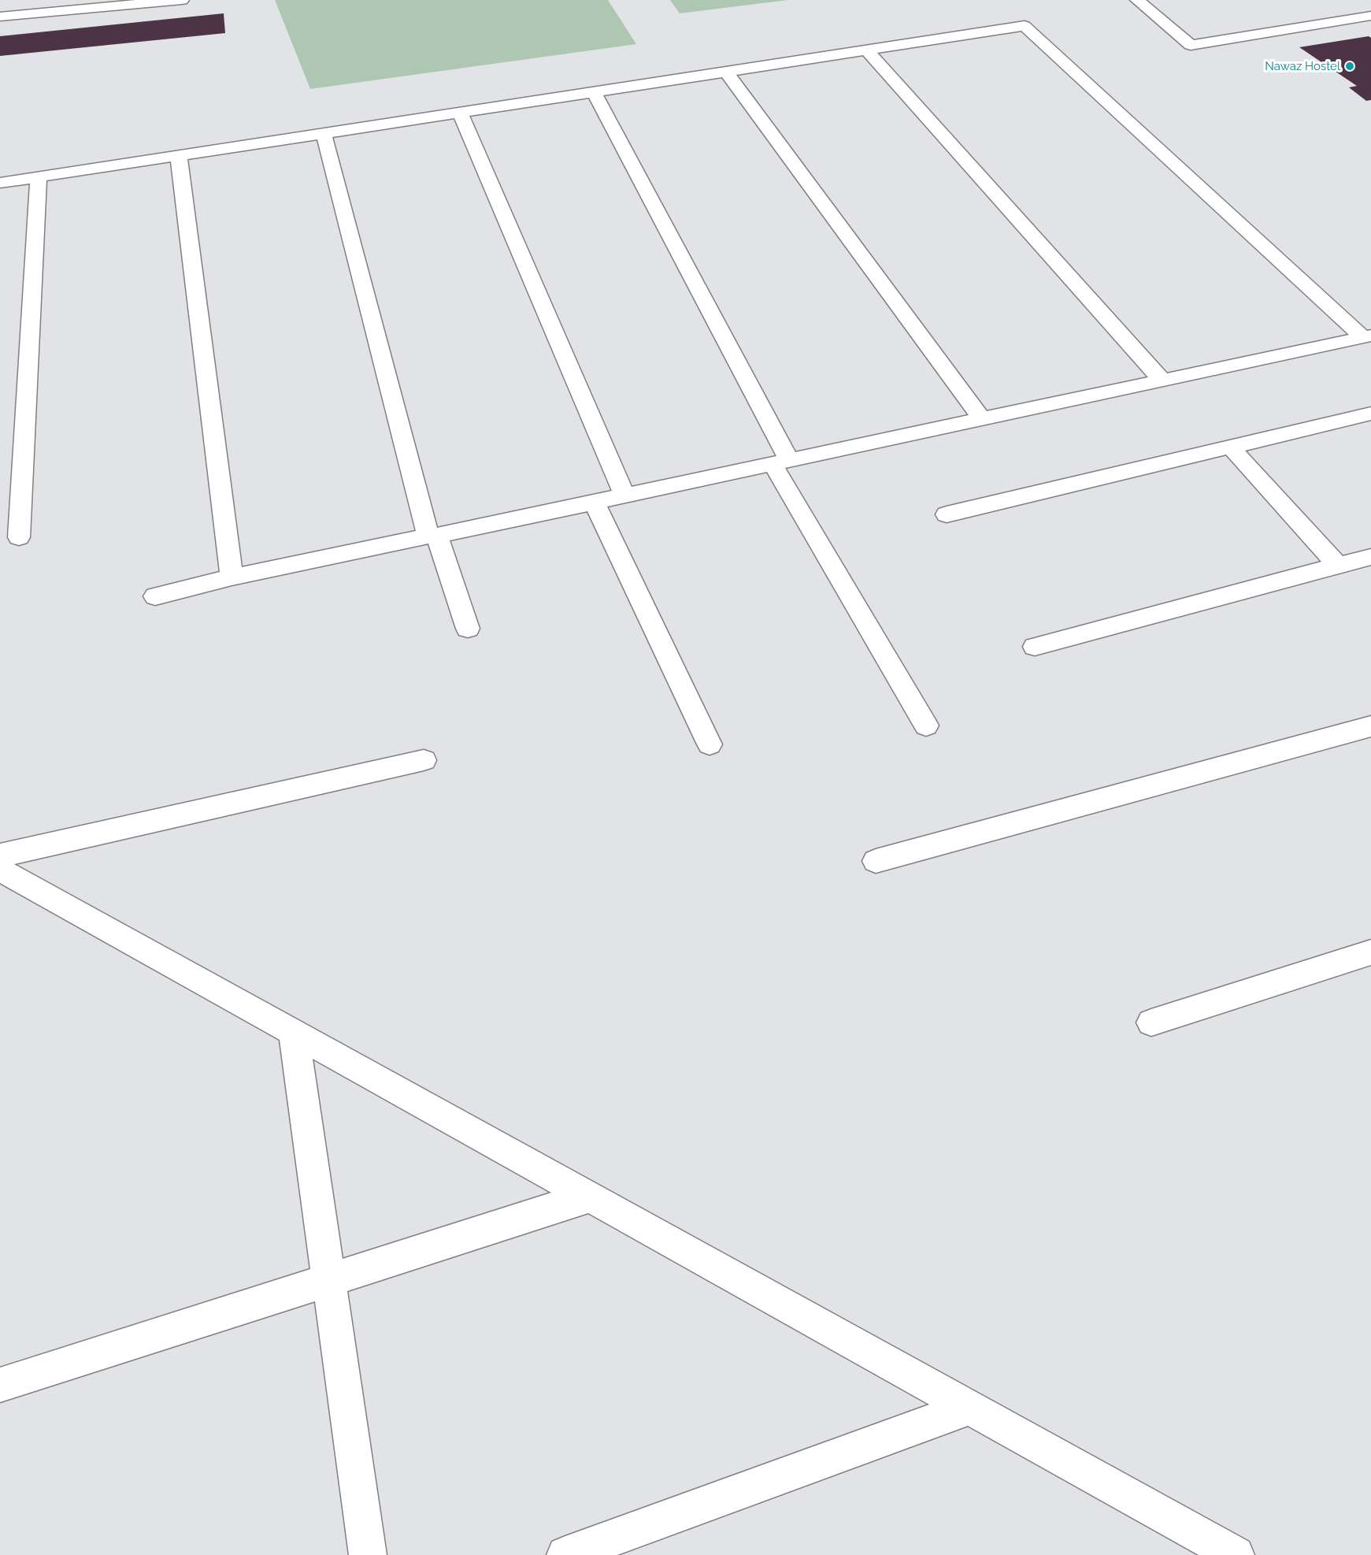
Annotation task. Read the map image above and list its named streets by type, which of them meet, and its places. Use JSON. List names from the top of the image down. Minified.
{"places":["Nawaz Hostel"]}
